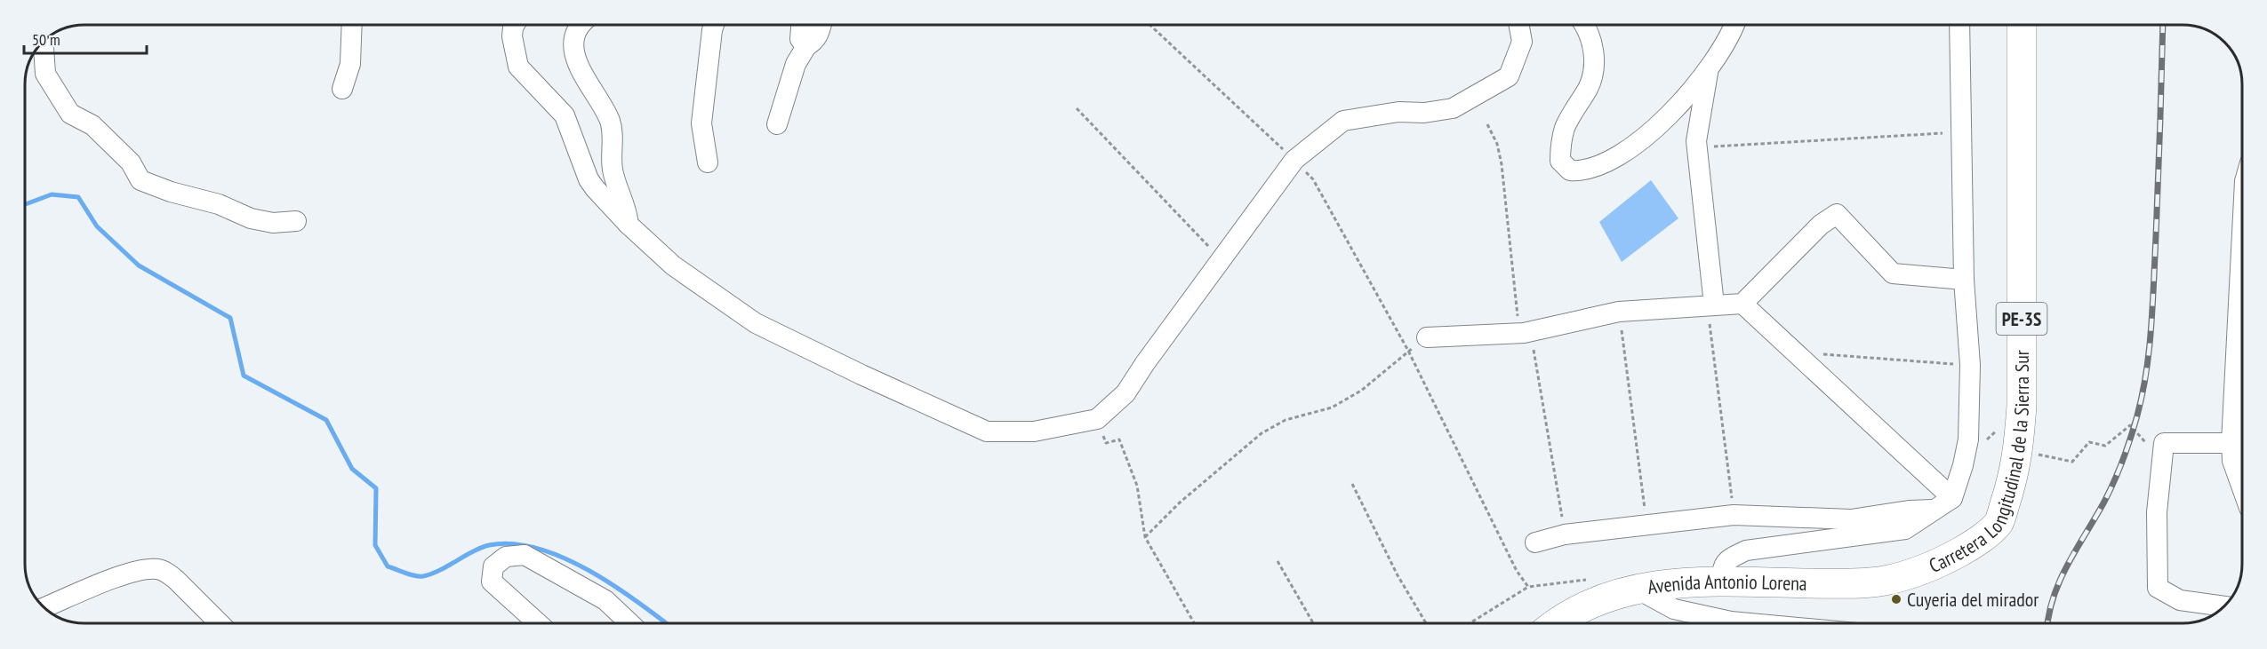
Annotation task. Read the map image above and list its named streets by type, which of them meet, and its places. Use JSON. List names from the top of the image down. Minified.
{"streets":{"highway":["PE-3S","Carretera Longitudinal de la Sierra Sur","Avenida Antonio Lorena"]},"crossings":[["Carretera Longitudinal de la Sierra Sur","Avenida Antonio Lorena"]],"places":["Cuyeria del mirador"],"scale_bar":"50 m"}
